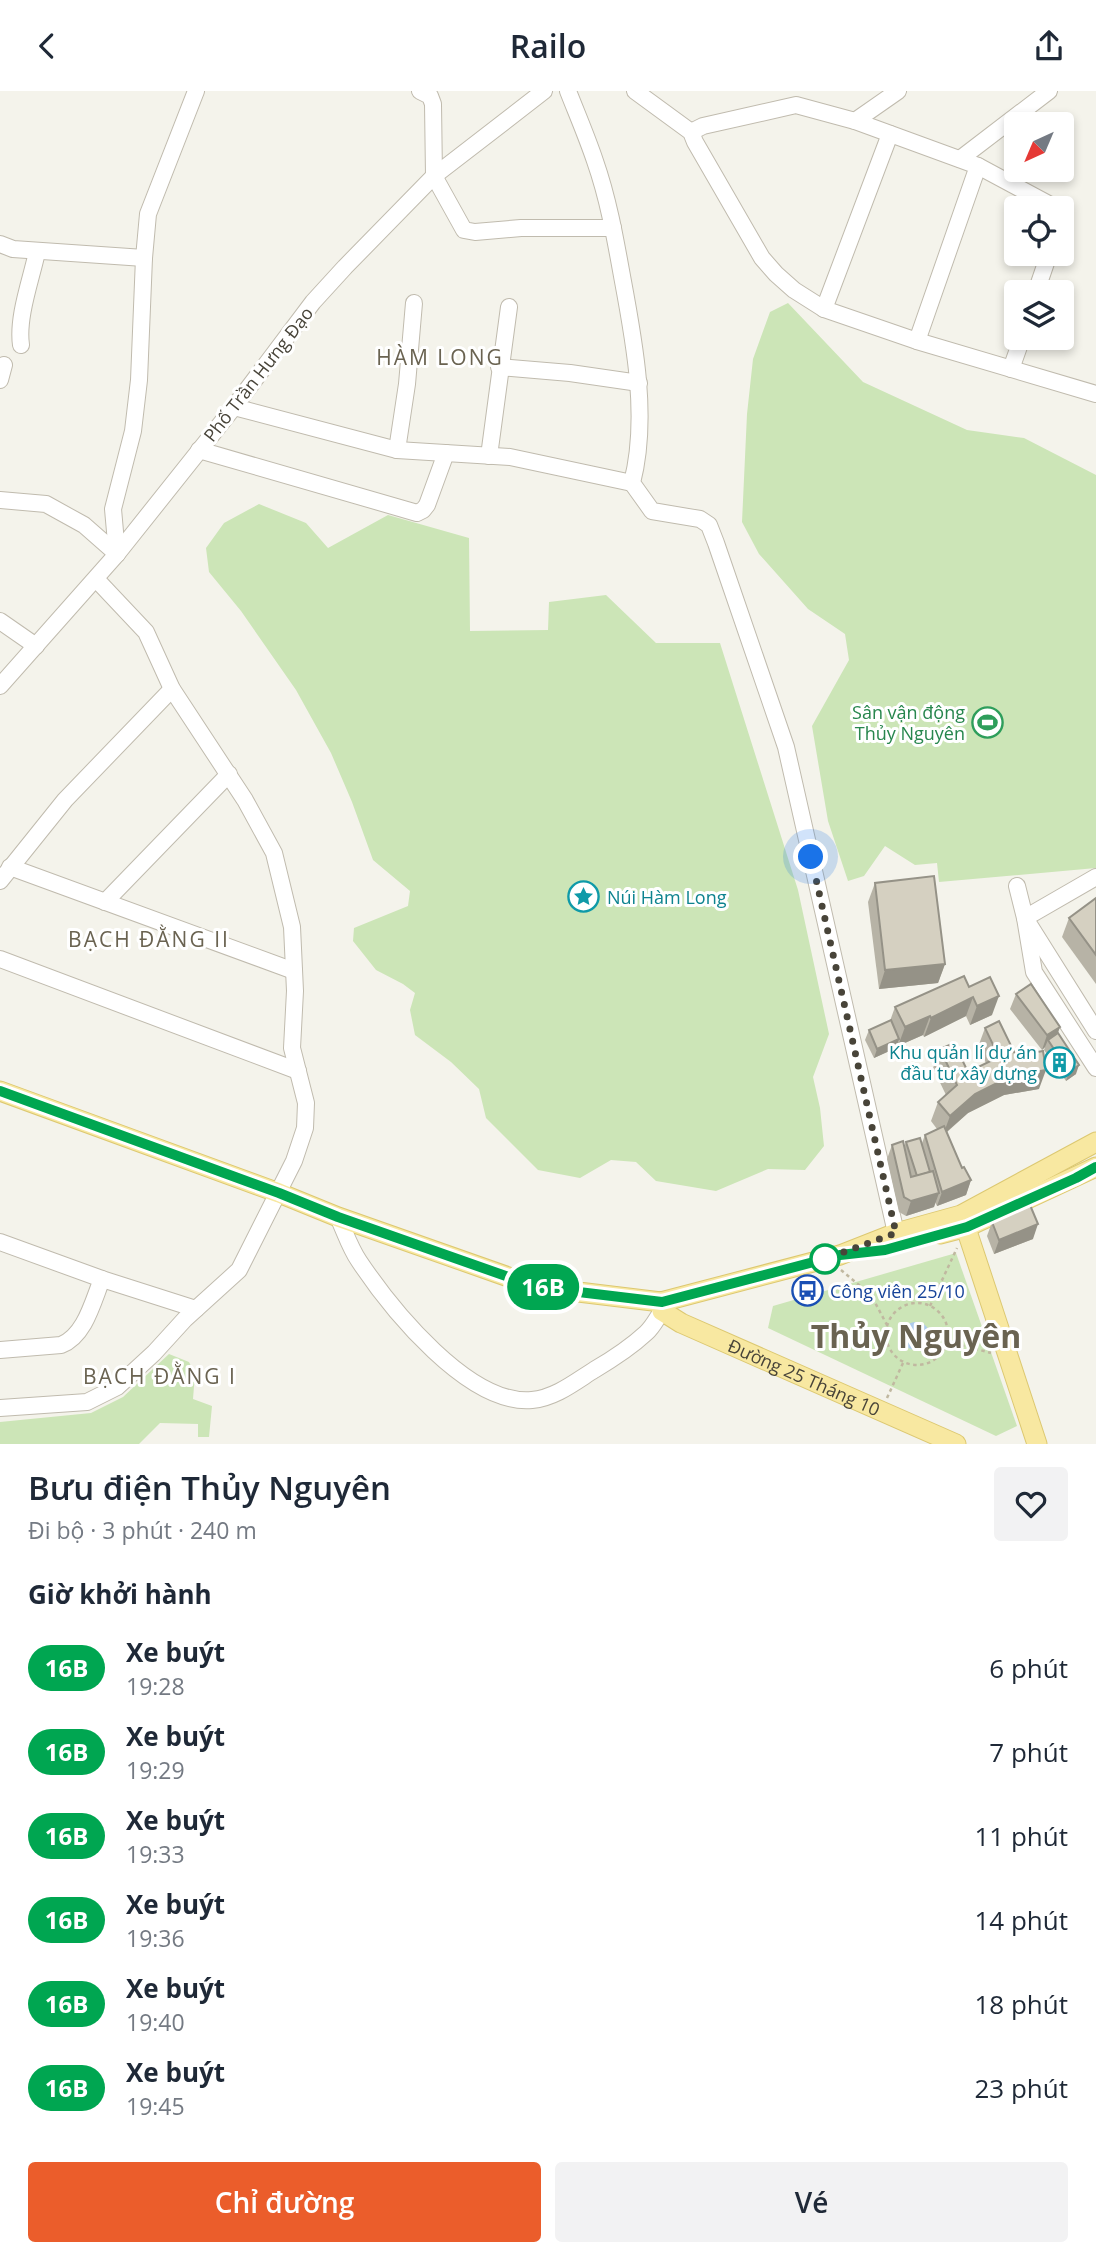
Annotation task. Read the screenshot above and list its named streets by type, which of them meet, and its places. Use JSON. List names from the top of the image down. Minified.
{"streets":{"main road":["Đường 25 Tháng 10"],"street":["Phố Trần Hưng Đạo"]},"districts":["HÀM LONG","BẠCH ĐẰNG II","Thủy Nguyên","BẠCH ĐẰNG I"],"places":{"sports":["Sân vận động Thủy Nguyên"],"place":["Núi Hàm Long"],"building":["Khu quản lí dự án đầu tư xây dựng"],"bus stop":["Công viên 25/10"]},"lines":["bus line 16B"],"north":"bottom left","page":{"header":"Railo","on_map":"16B","heading":[["Bưu điện Thủy Nguyên","Đi bộ · 3 phút · 240 m"],"Giờ khởi hành"],"list":[{"mark":"16B","name":"Xe buýt","note":"19:28","value":"6 phút"},{"mark":"16B","name":"Xe buýt","note":"19:29","value":"7 phút"},{"mark":"16B","name":"Xe buýt","note":"19:33","value":"11 phút"},{"mark":"16B","name":"Xe buýt","note":"19:36","value":"14 phút"},{"mark":"16B","name":"Xe buýt","note":"19:40","value":"18 phút"},{"mark":"16B","name":"Xe buýt","note":"19:45","value":"23 phút"}],"buttons":["Chỉ đường","Vé"]}}
